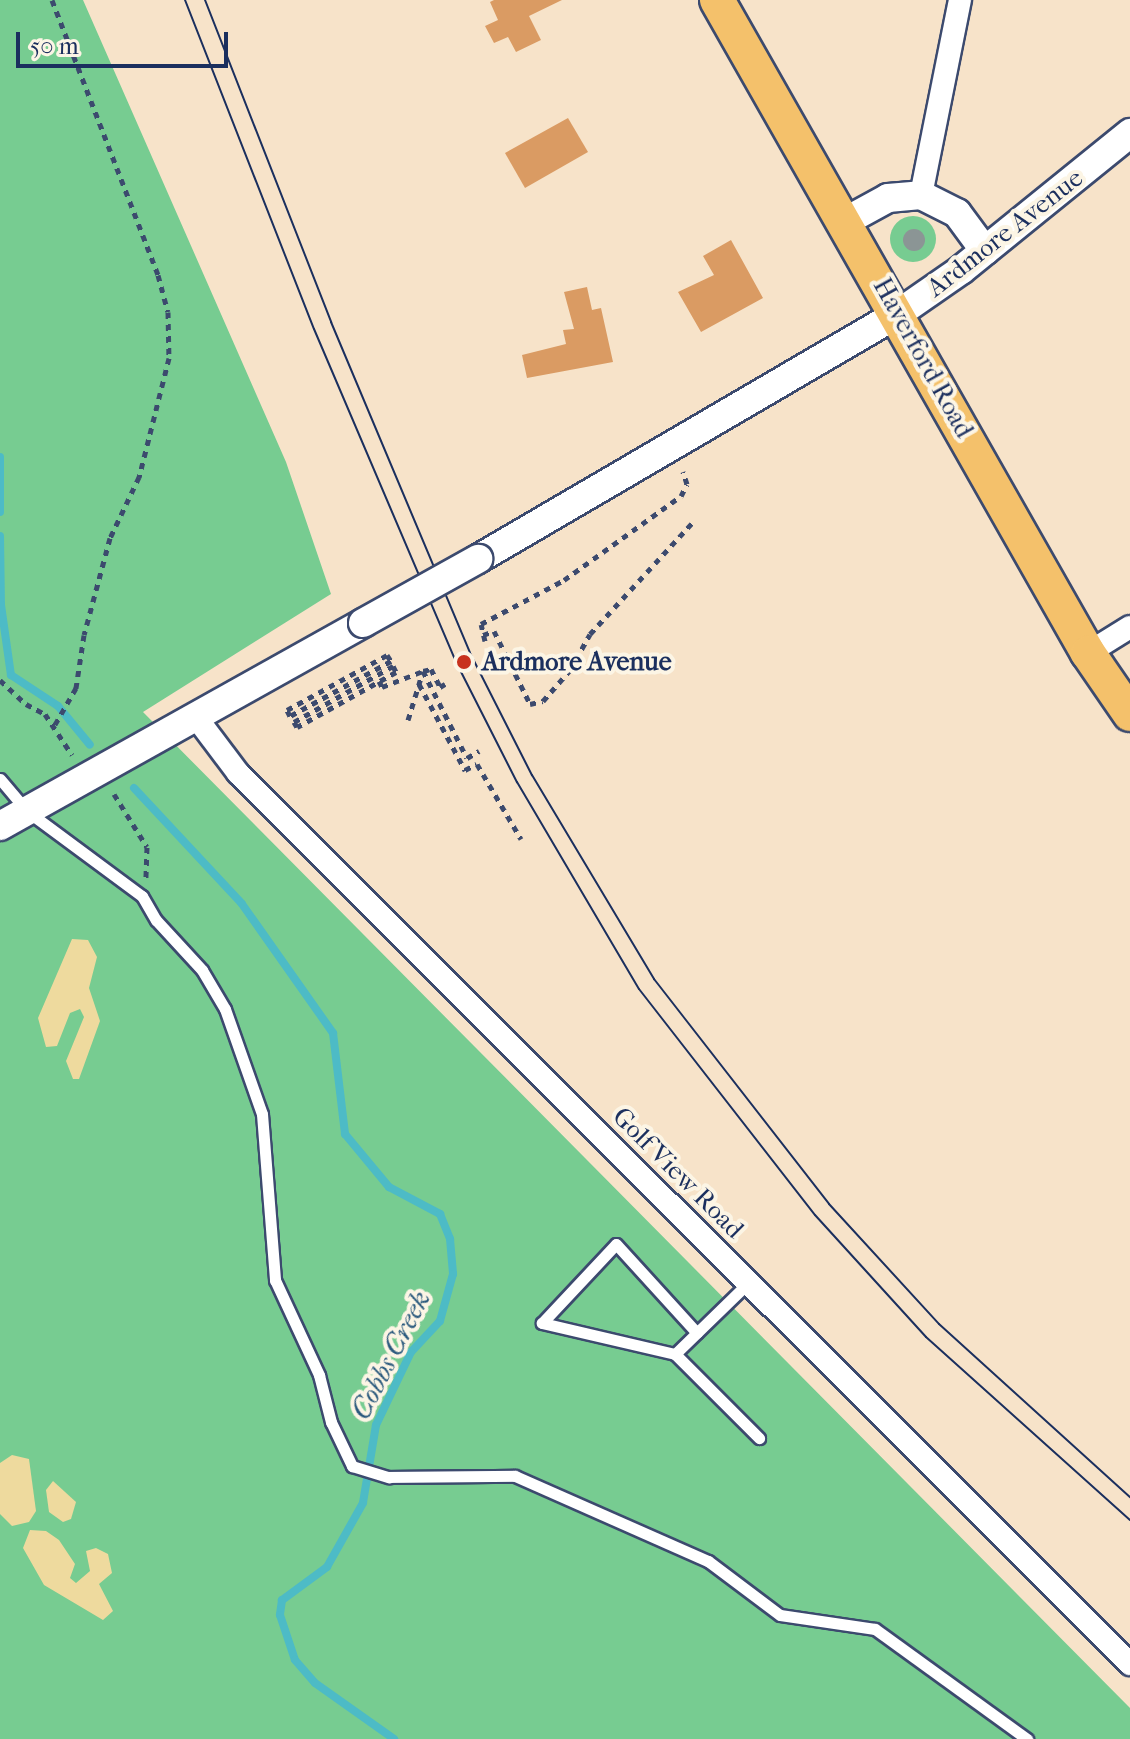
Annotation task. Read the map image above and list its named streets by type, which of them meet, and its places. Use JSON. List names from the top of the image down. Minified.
{"streets":{"main road":["Haverford Road"],"street":["Ardmore Avenue","Golf View Road"]},"crossings":[["Ardmore Avenue","Haverford Road"],["Ardmore Avenue","Golf View Road"]],"water":["Cobbs Creek"],"places":["Ardmore Avenue"],"scale_bar":"50 m"}
